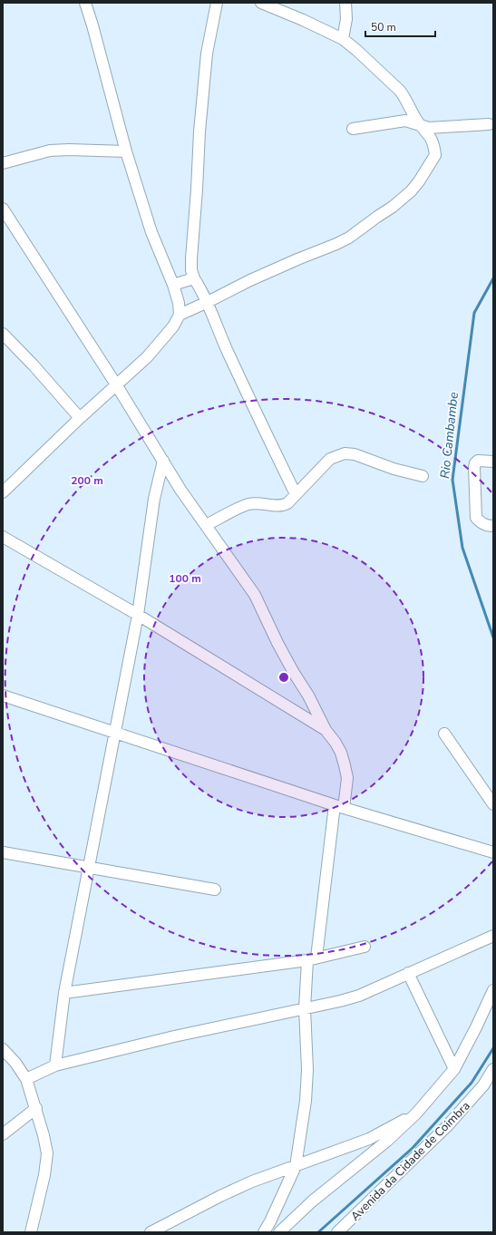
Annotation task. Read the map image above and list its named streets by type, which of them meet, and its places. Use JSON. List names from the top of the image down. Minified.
{"streets":{"street":["Avenida da Cidade de Coimbra"]},"water":["Rio Cambambe"],"scale_bar":"50 m","rings":["200 m","100 m"]}
